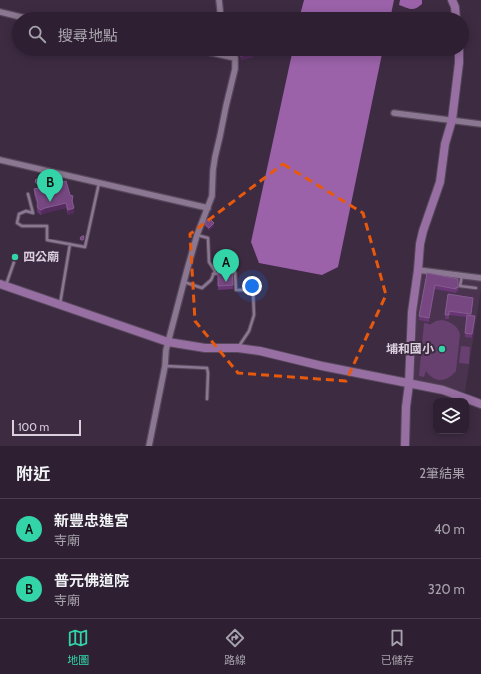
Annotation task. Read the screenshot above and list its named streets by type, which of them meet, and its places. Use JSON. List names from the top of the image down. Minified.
{"places":["四公廟","埔和國小"],"scale_bar":"100 m","page":{"search":"搜尋地點","pins":["B","A"],"scale":"100 m","heading":["附近","2筆結果"],"list":[{"mark":"A","name":"新豐忠進宮","note":"寺廟","value":"40 m"},{"mark":"B","name":"普元佛道院","note":"寺廟","value":"320 m"}],"nav":["地圖","路線","已儲存"]}}
